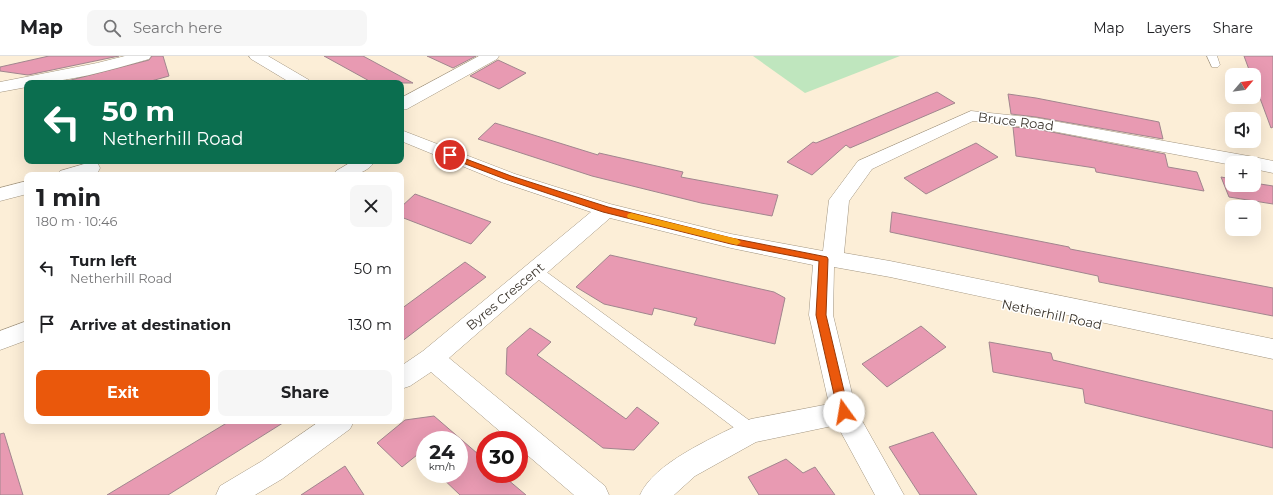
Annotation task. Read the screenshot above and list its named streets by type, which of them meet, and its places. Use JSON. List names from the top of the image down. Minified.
{"streets":{"street":["Bruce Road","Byres Crescent","Netherhill Road"]},"crossings":[["Bruce Road","Netherhill Road"],["Byres Crescent","Netherhill Road"]],"north":"top right","page":{"header":"Map","search":"Search here","nav":["Map","Layers","Share"],"map_buttons":["+","−"],"turn":["50 m","Netherhill Road"],"heading":["1 min","180 m · 10:46"],"list":[{"name":"Turn left","note":"Netherhill Road","value":"50 m"},{"name":"Arrive at destination","value":"130 m"}],"buttons":["Exit","Share"],"speed":"24 km/h","limit":"30"}}
